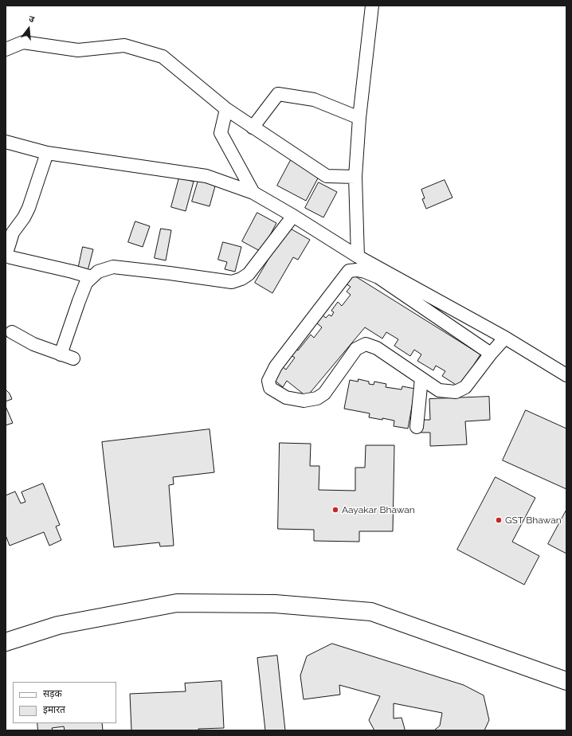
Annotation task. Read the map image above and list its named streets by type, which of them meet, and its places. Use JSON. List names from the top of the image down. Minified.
{"places":["Aayakar Bhawan","GST Bhawan"],"legend":["सड़क","इमारत"],"north":"top"}
